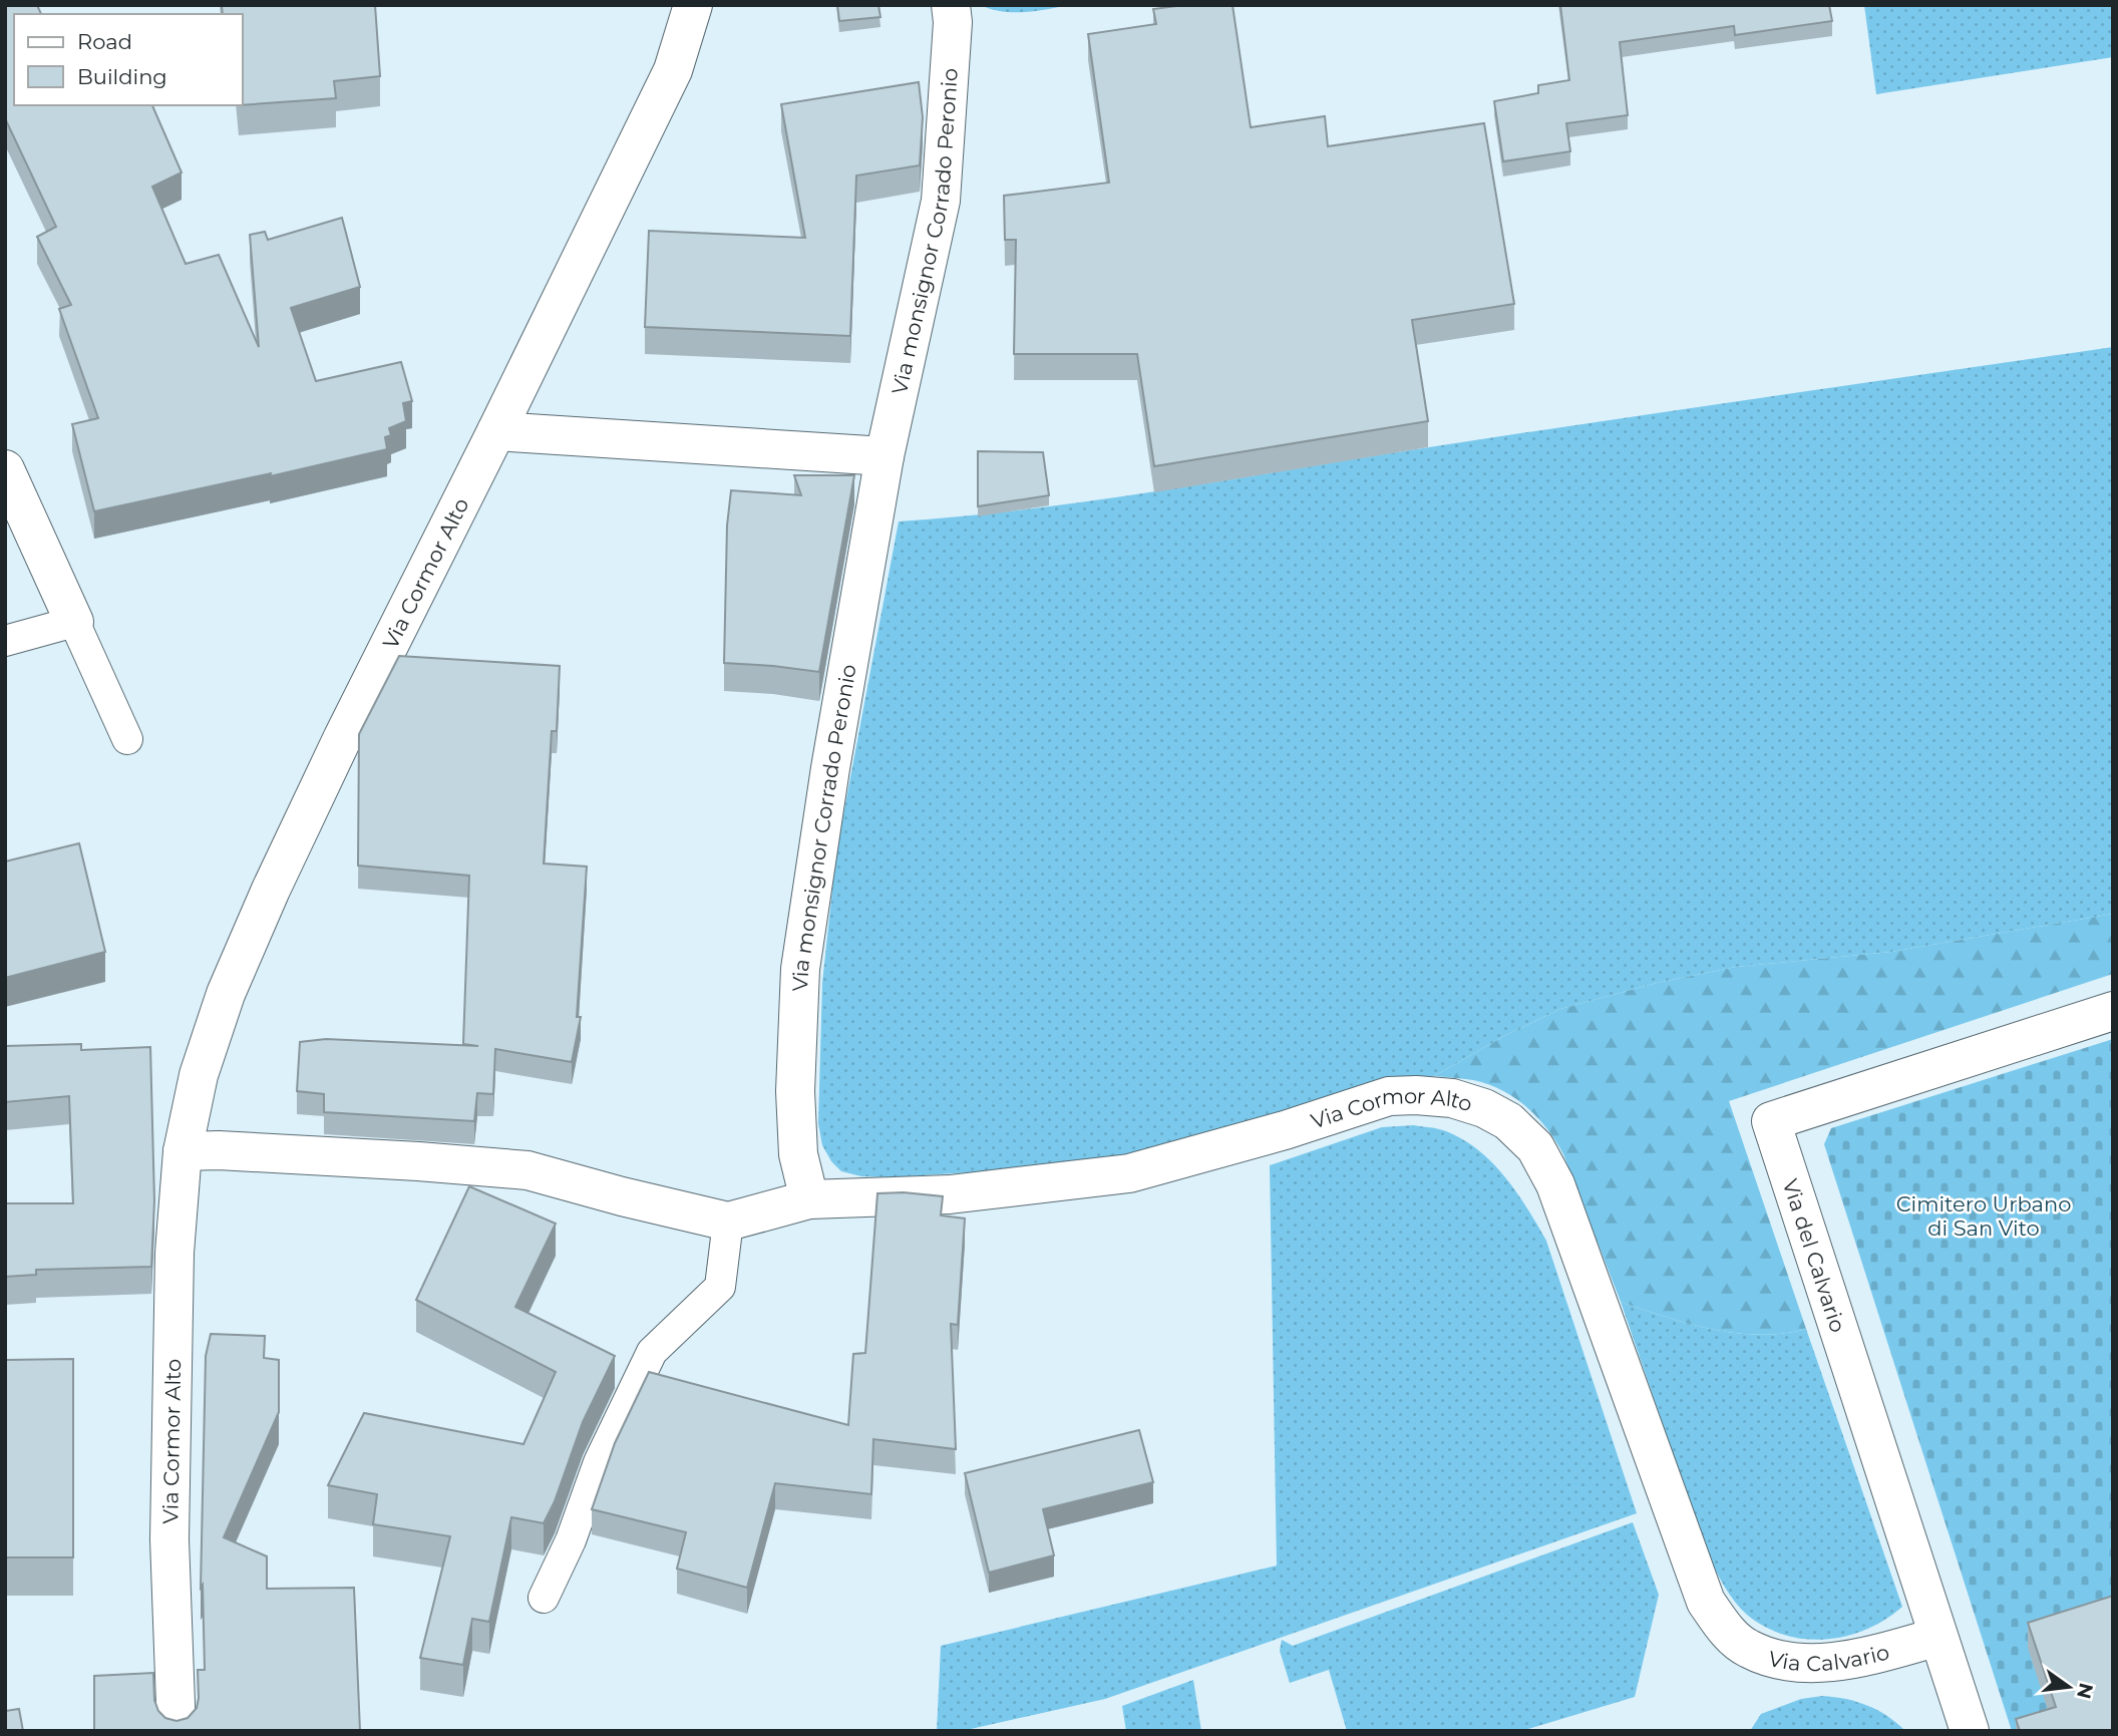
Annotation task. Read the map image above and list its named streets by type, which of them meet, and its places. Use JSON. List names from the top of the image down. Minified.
{"streets":{"street":["Via monsignor Corrado Peronio","Via Cormor Alto","Via del Calvario","Via Calvario"]},"crossings":[["Via monsignor Corrado Peronio","Via Cormor Alto"],["Via Cormor Alto","Via Calvario"],["Via del Calvario","Via Calvario"]],"parks":["Cimitero Urbano di San Vito"],"legend":["Road","Building"],"north":"right"}
